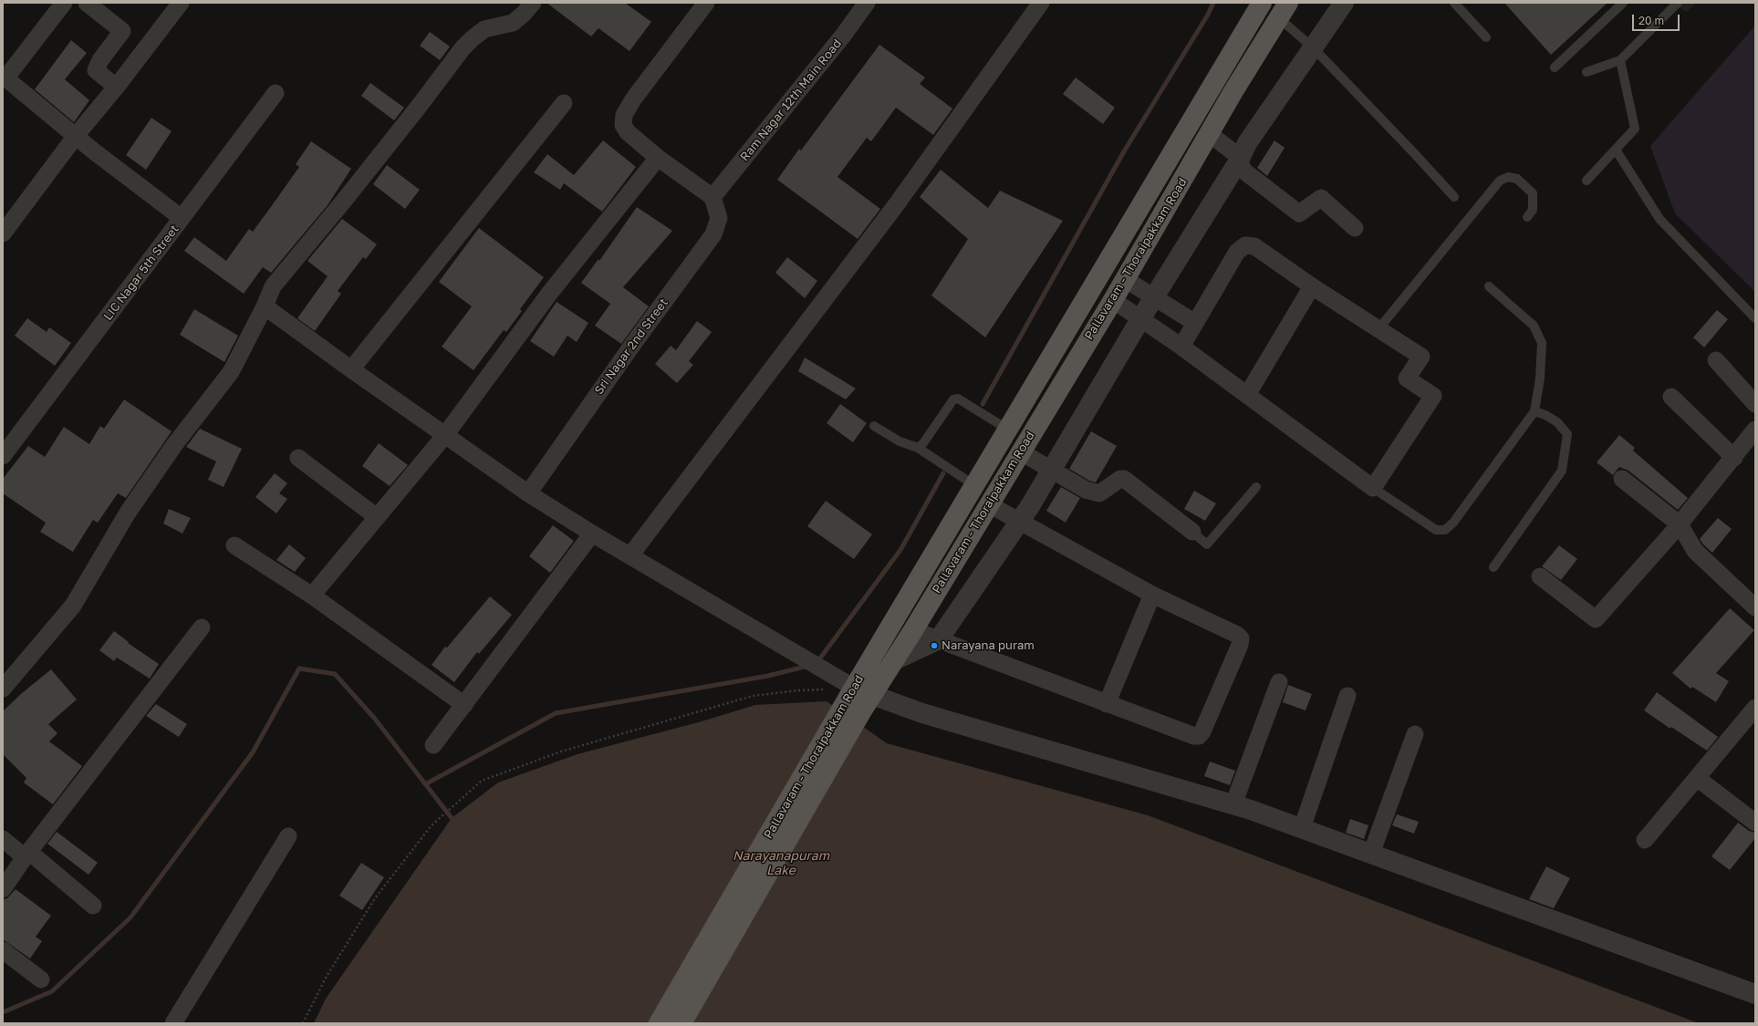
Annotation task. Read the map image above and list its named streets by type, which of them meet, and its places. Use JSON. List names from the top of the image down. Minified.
{"streets":{"main road":["Pallavaram - Thoraipakkam Road"],"street":["Ram Nagar 12th Main Road","LIC Nagar 5th Street","Sri Nagar 2nd Street"]},"crossings":[["Ram Nagar 12th Main Road","Sri Nagar 2nd Street"]],"water":["Narayanapuram Lake"],"places":["Narayana puram"],"scale_bar":"20 m"}
